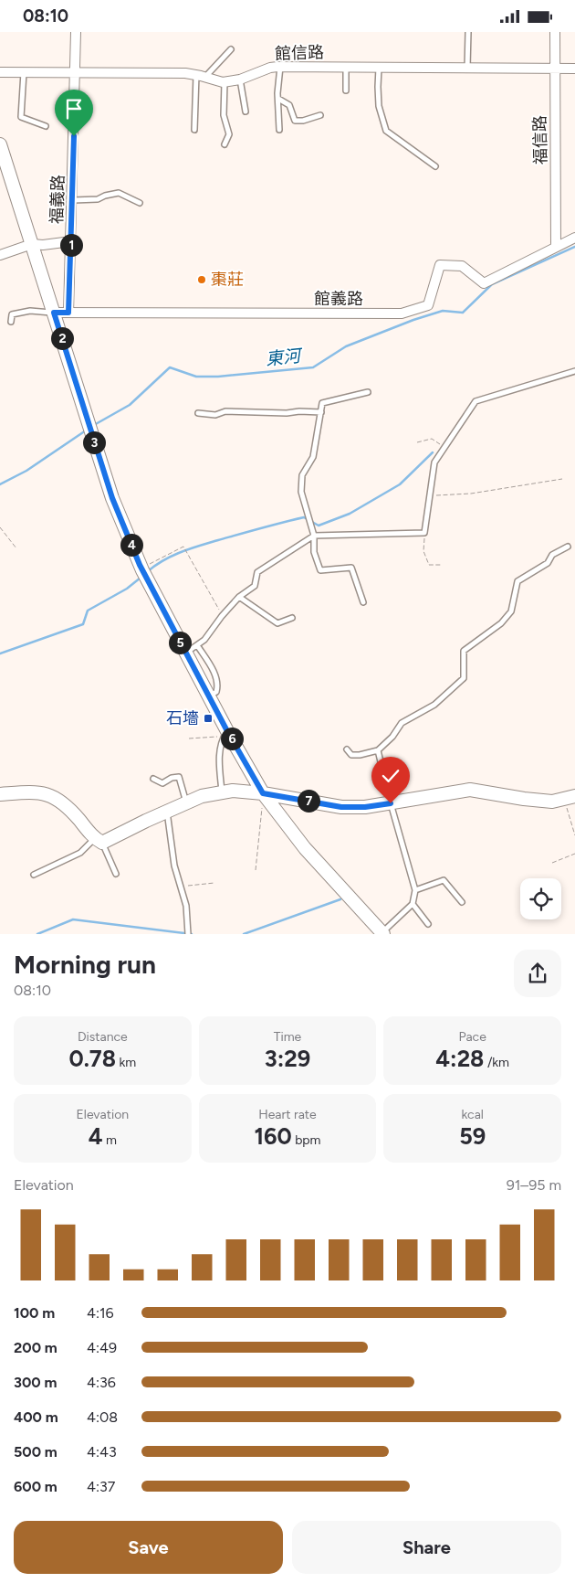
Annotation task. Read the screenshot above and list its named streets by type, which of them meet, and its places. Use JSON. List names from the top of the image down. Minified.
{"streets":{"street":["館信路","福信路","福義路","館義路"]},"crossings":[["館信路","福信路"],["館信路","福義路"],["福信路","館義路"],["福義路","館義路"]],"water":["東河"],"places":{"other":["棗莊"],"transit":["石墻"]},"page":{"status":"08:10","pins":["1","2","3","4","5","6","7"],"heading":["Morning run","08:10"],"stats":[["Distance","0.78 km"],["Time","3:29"],["Pace","4:28 /km"],["Elevation","4 m"],["Heart rate","160 bpm"],["kcal","59"]],"chart":["Elevation","91–95 m"],"list":[{"name":"100 m","note":"4:16"},{"name":"200 m","note":"4:49"},{"name":"300 m","note":"4:36"},{"name":"400 m","note":"4:08"},{"name":"500 m","note":"4:43"},{"name":"600 m","note":"4:37"}],"buttons":["Save","Share"]}}
